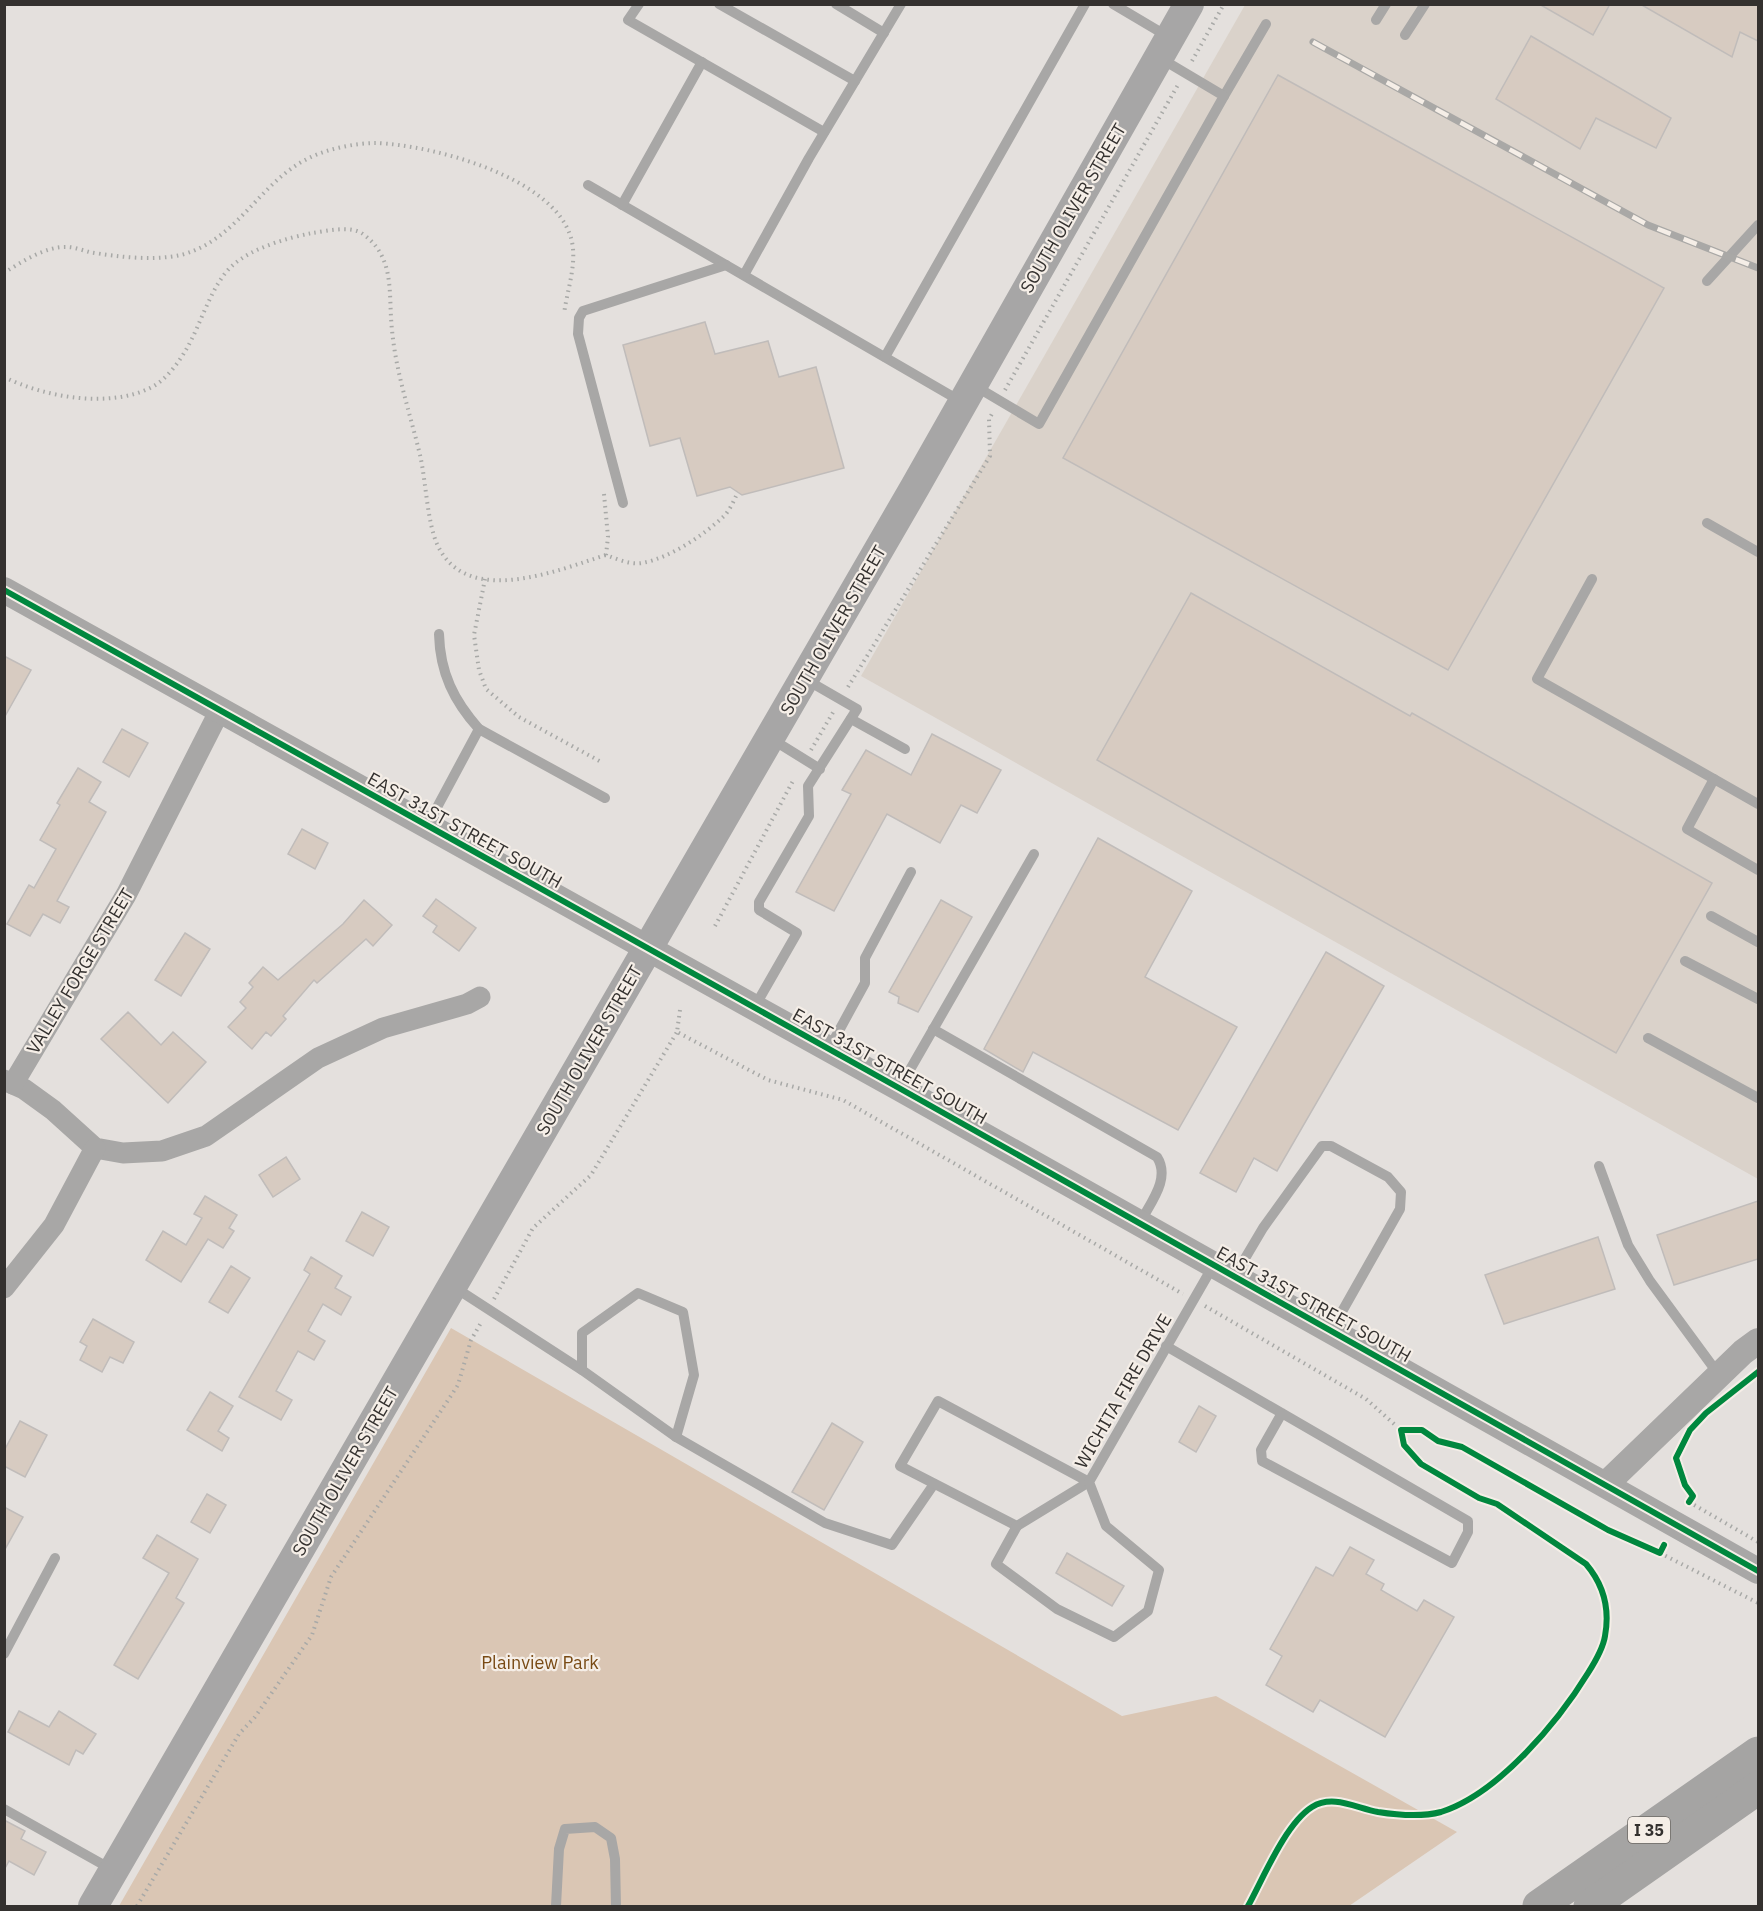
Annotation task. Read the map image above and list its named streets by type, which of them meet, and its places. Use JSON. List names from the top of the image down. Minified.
{"streets":{"highway":["I 35"],"main road":["SOUTH OLIVER STREET"],"street":["EAST 31ST STREET SOUTH","VALLEY FORGE STREET"],"lane":["WICHITA FIRE DRIVE"]},"crossings":[["SOUTH OLIVER STREET","EAST 31ST STREET SOUTH"],["EAST 31ST STREET SOUTH","VALLEY FORGE STREET"],["EAST 31ST STREET SOUTH","WICHITA FIRE DRIVE"]],"parks":["Plainview Park"]}
